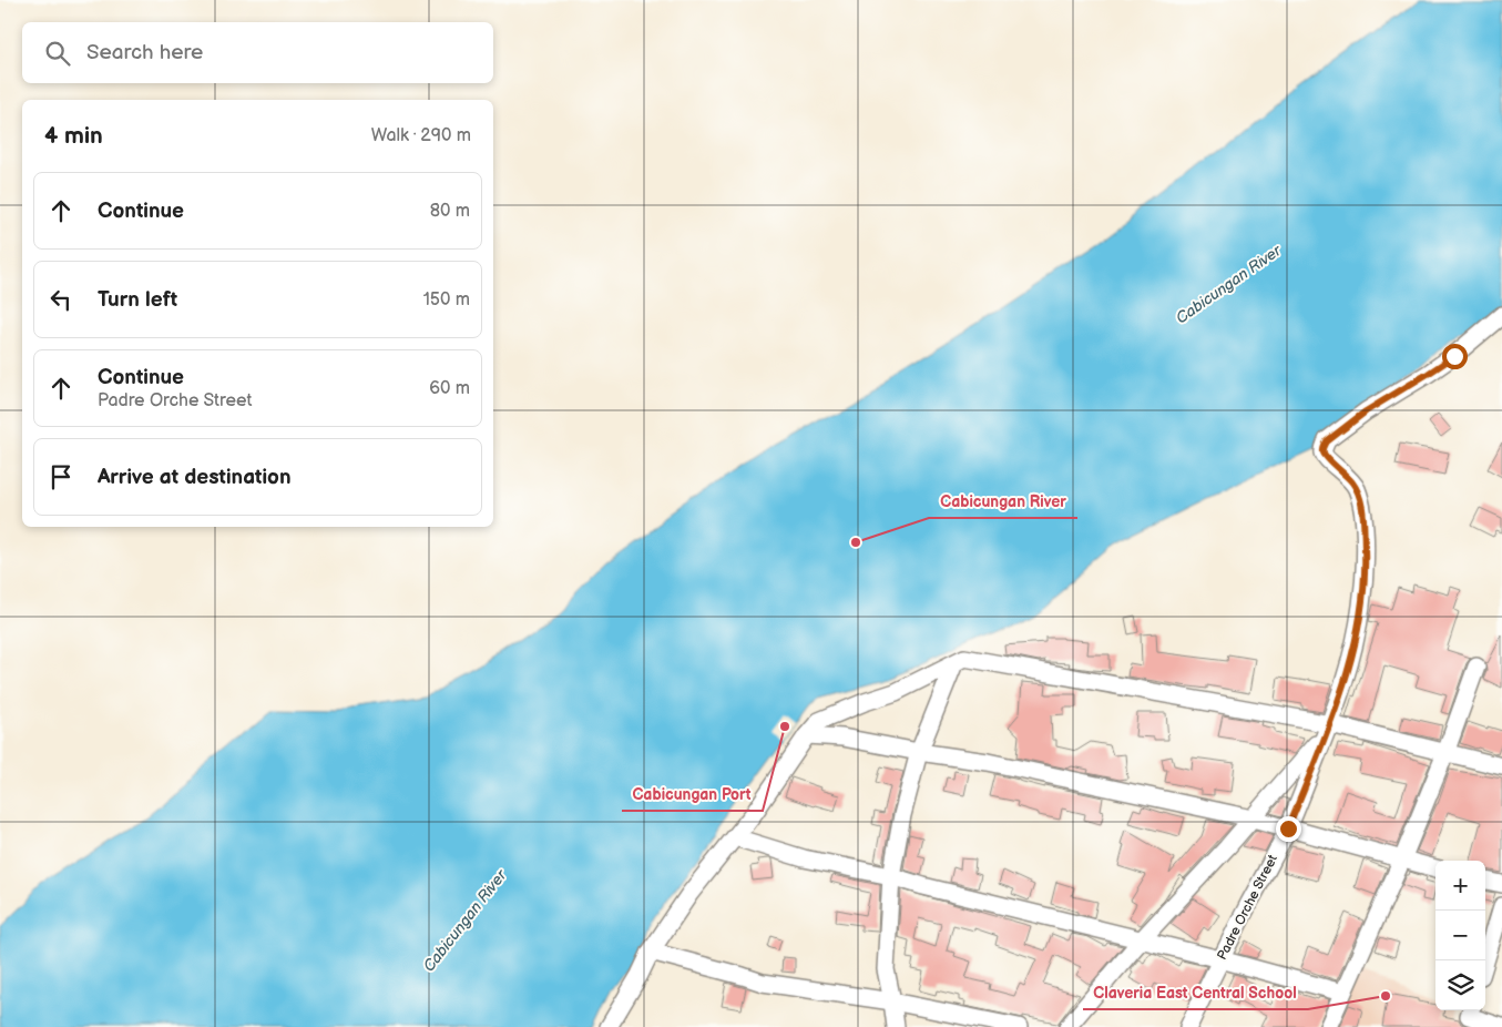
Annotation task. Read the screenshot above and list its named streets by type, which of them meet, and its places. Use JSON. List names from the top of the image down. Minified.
{"streets":{"street":["Padre Orche Street"]},"water":["Cabicungan River"],"places":["Cabicungan River","Cabicungan Port","Claveria East Central School"],"page":{"search":"Search here","heading":["4 min","Walk · 290 m"],"list":[["Continue","80 m"],["Turn left","150 m"],["Continue","Padre Orche Street","60 m"],"Arrive at destination"],"map_buttons":["+","−"]}}
